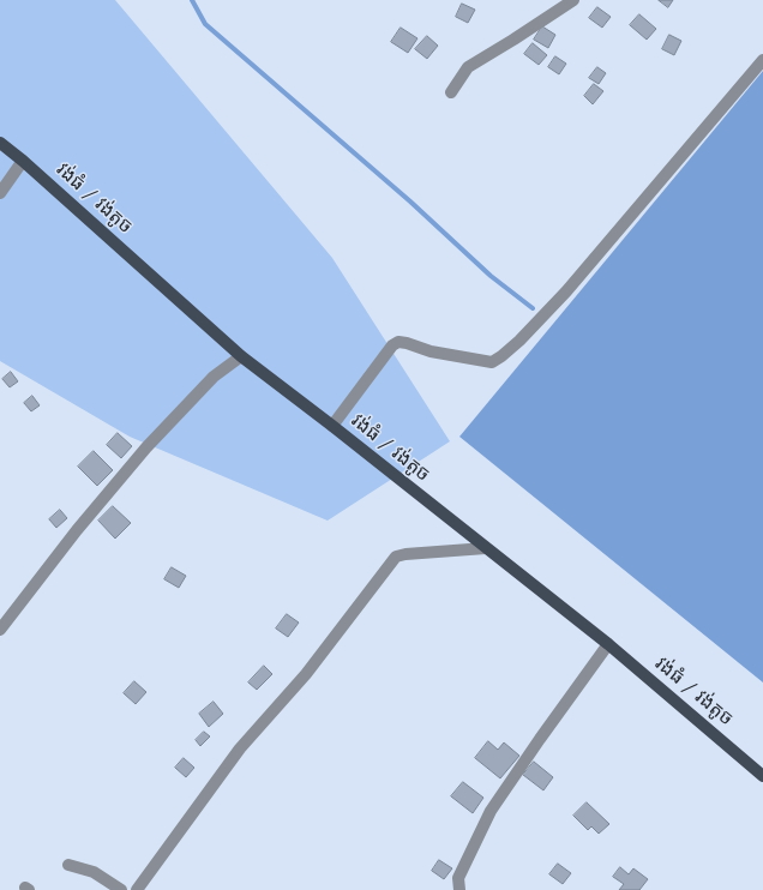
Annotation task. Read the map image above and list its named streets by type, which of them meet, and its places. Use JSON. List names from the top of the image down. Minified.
{"streets":{"main road":["វង់ធំ / វង់តូច"]}}
